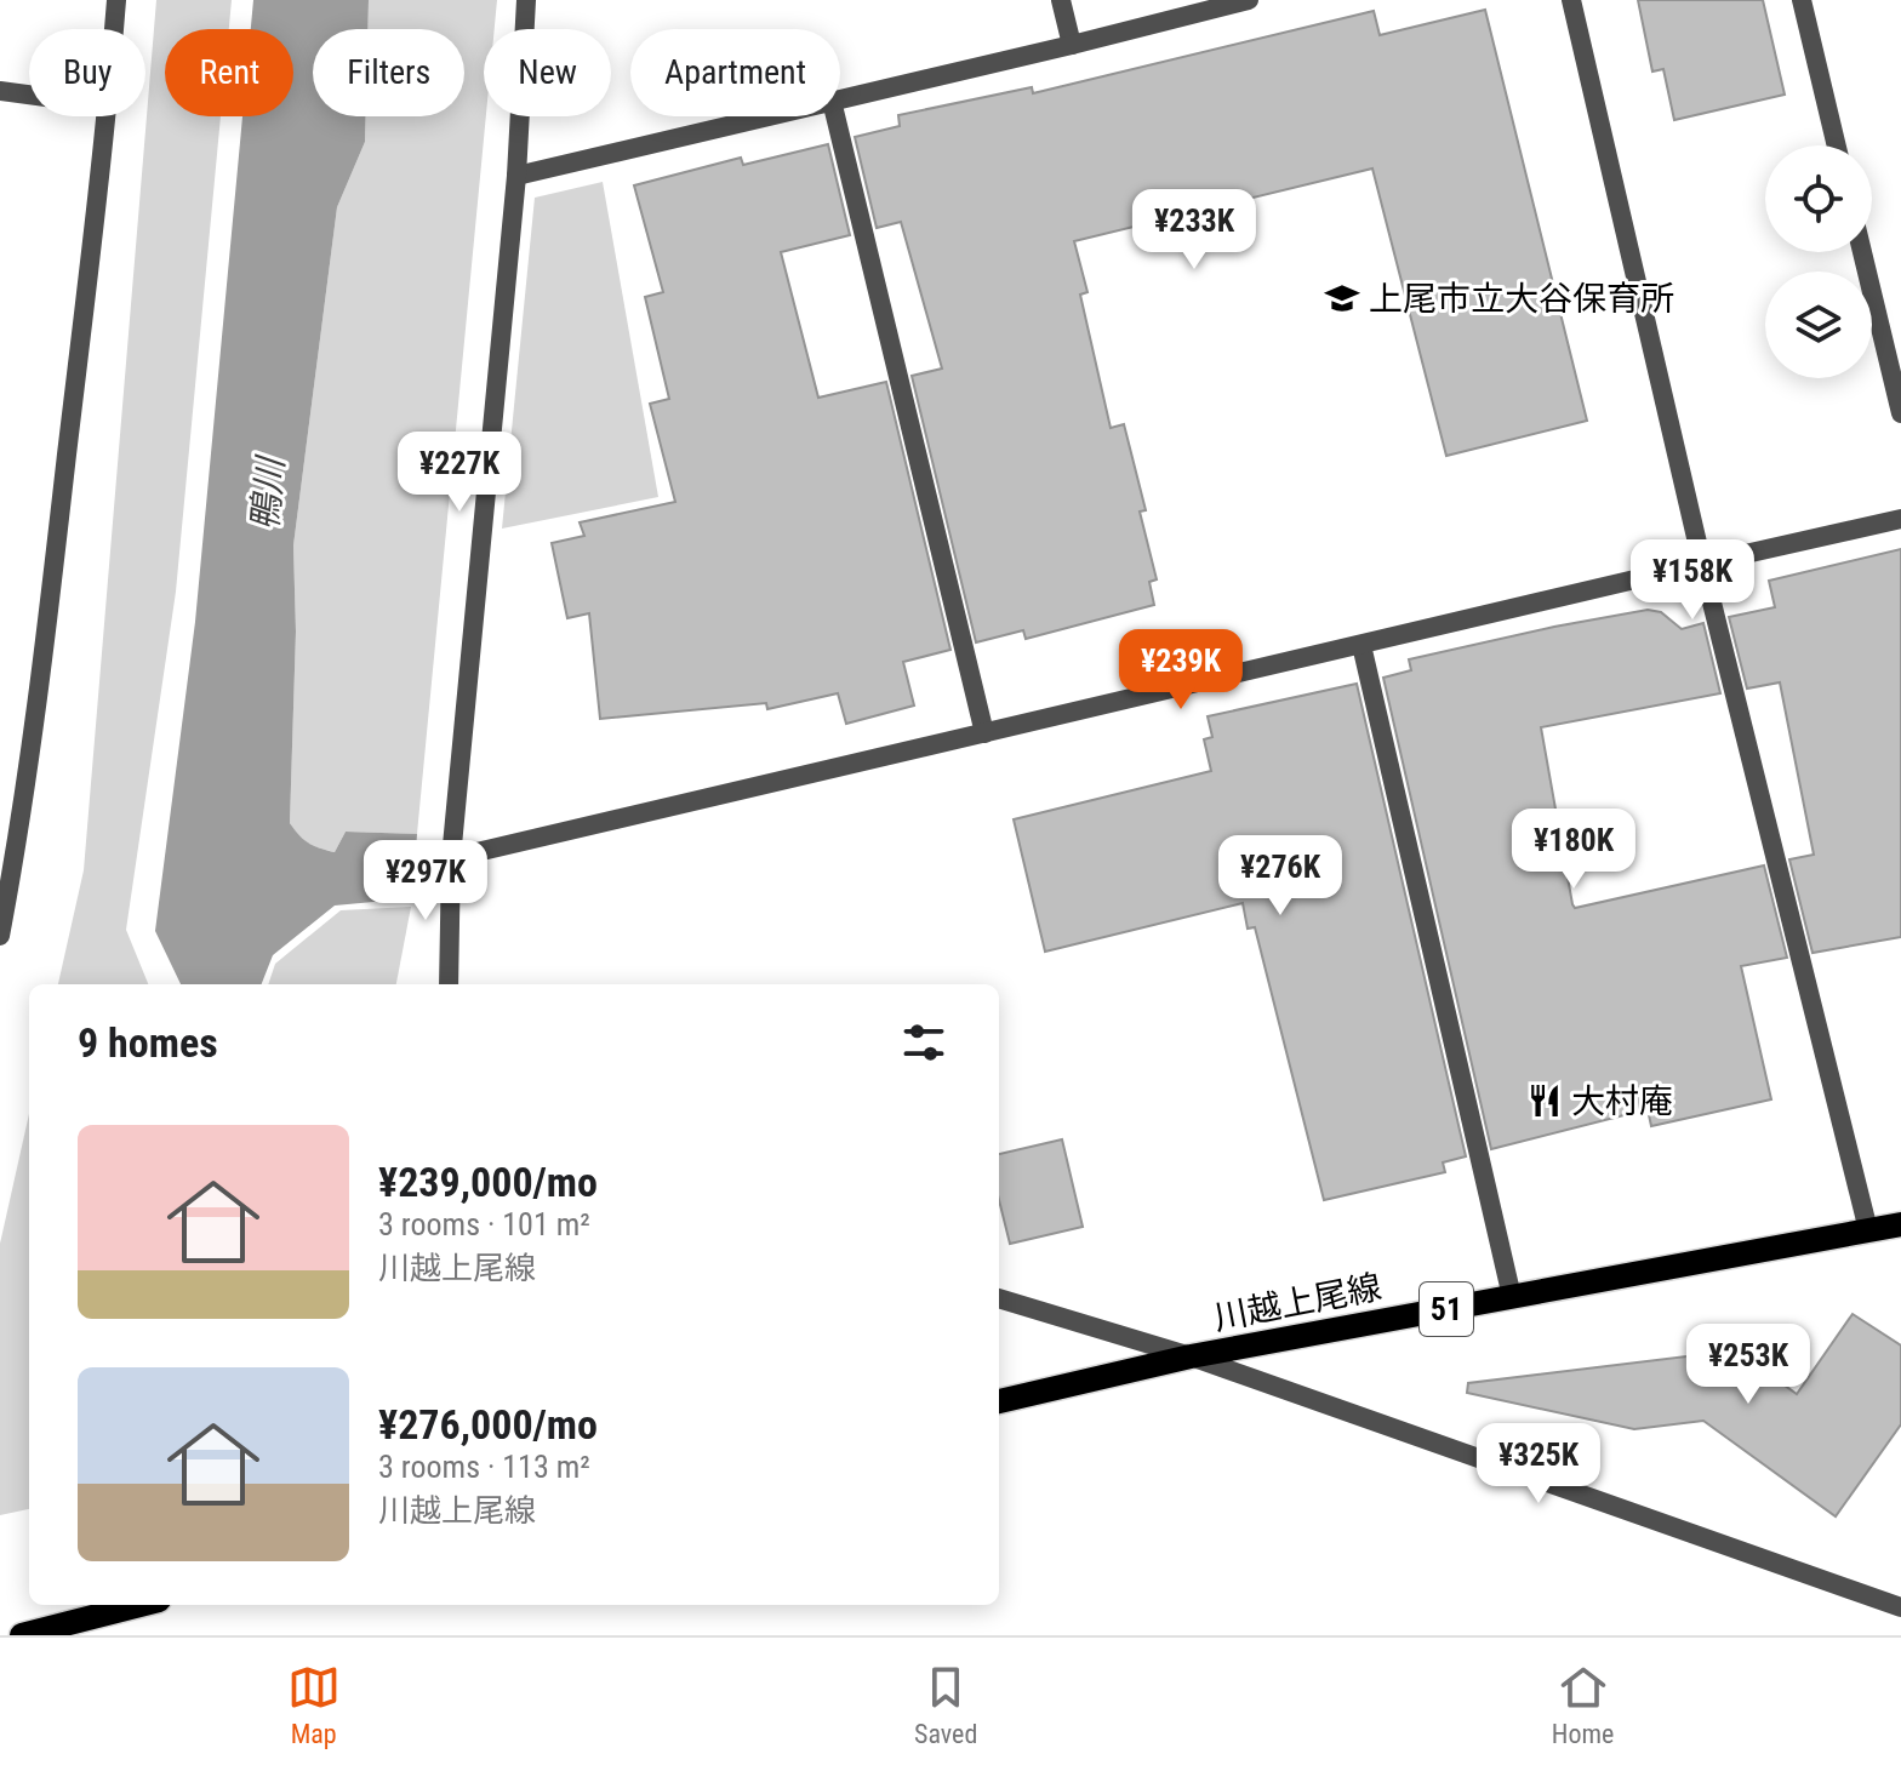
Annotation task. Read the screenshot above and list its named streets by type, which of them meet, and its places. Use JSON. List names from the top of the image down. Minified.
{"streets":{"main road":["川越上尾線","51"]},"water":["鴨川"],"places":{"school or university":["上尾市立大谷保育所"],"restaurant":["大村庵"]},"page":{"chip":["Buy","Rent","Filters","New","Apartment"],"price":["¥233K","¥227K","¥158K","¥239K","¥180K","¥276K","¥297K","¥253K","¥325K"],"heading":"9 homes","list":[{"name":"¥239,000/mo","note":"3 rooms · 101 m² · 川越上尾線"},{"name":"¥276,000/mo","note":"3 rooms · 113 m² · 川越上尾線"}],"tabs":["Map","Saved","Home"]}}
